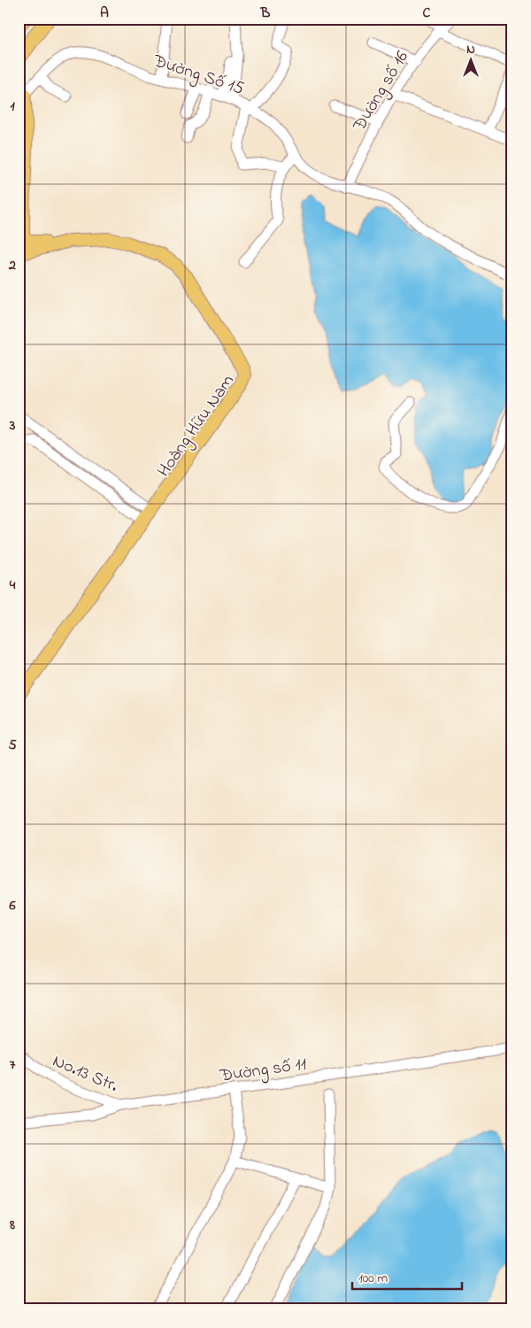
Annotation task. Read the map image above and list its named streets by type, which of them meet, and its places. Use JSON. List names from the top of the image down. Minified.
{"streets":{"main road":["Hoàng Hữu Nam"],"street":["Đường Số 15","Đường số 16","Đường số 11","No.13 Str."]},"crossings":[["Đường Số 15","Đường số 16"],["Đường Số 15","Hoàng Hữu Nam"],["Đường số 11","No.13 Str."]],"scale_bar":"100 m","north":"top","grid":{"columns":["A","B","C"],"rows":["1","2","3","4","5","6","7","8"]}}
